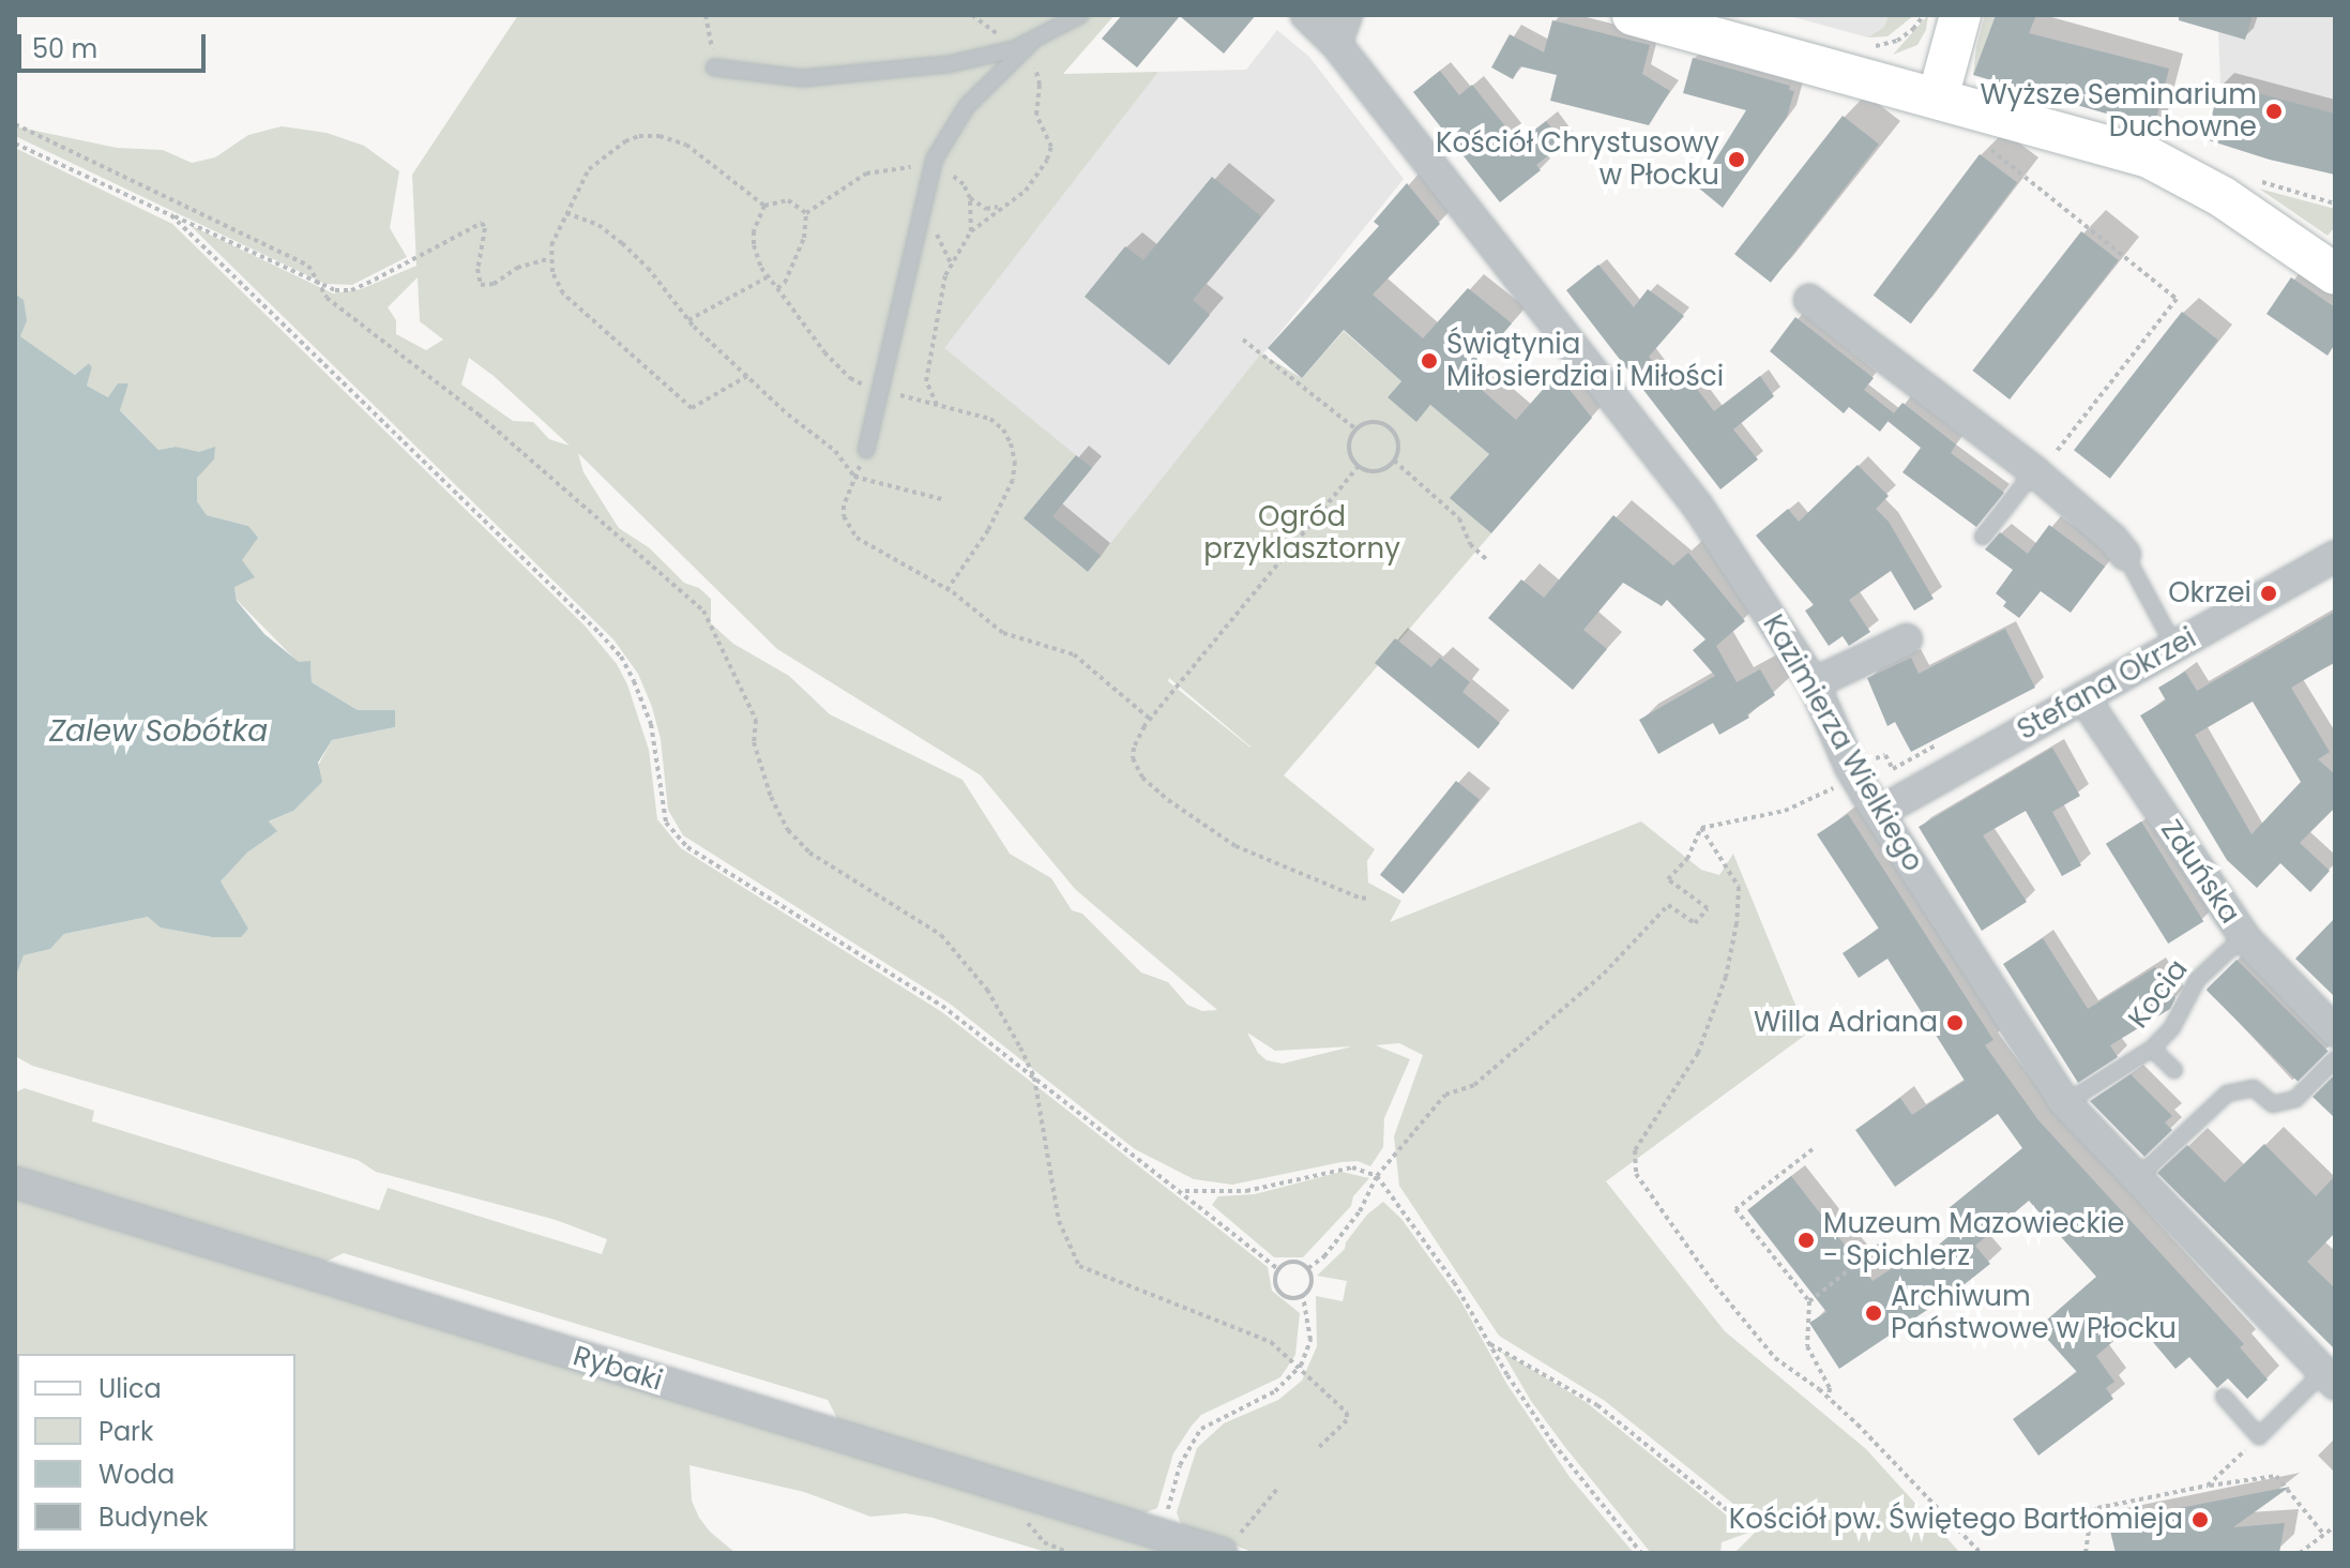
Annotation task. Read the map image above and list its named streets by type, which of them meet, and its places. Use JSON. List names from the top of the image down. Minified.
{"streets":{"street":["Stefana Okrzei","Kazimierza Wielkiego","Zduńska","Rybaki"],"lane":["Kocia"]},"crossings":[["Stefana Okrzei","Kazimierza Wielkiego"],["Stefana Okrzei","Zduńska"],["Kazimierza Wielkiego","Kocia"],["Zduńska","Kocia"]],"water":["Zalew Sobótka"],"parks":["Ogród przyklasztorny"],"places":["Wyższe Seminarium Duchowne","Kościół Chrystusowy w Płocku","Świątynia Miłosierdzia i Miłości","Okrzei","Willa Adriana","Muzeum Mazowieckie - Spichlerz","Archiwum Państwowe w Płocku","Kościół pw. Świętego Bartłomieja"],"legend":["Ulica","Park","Woda","Budynek"],"scale_bar":"50 m"}
